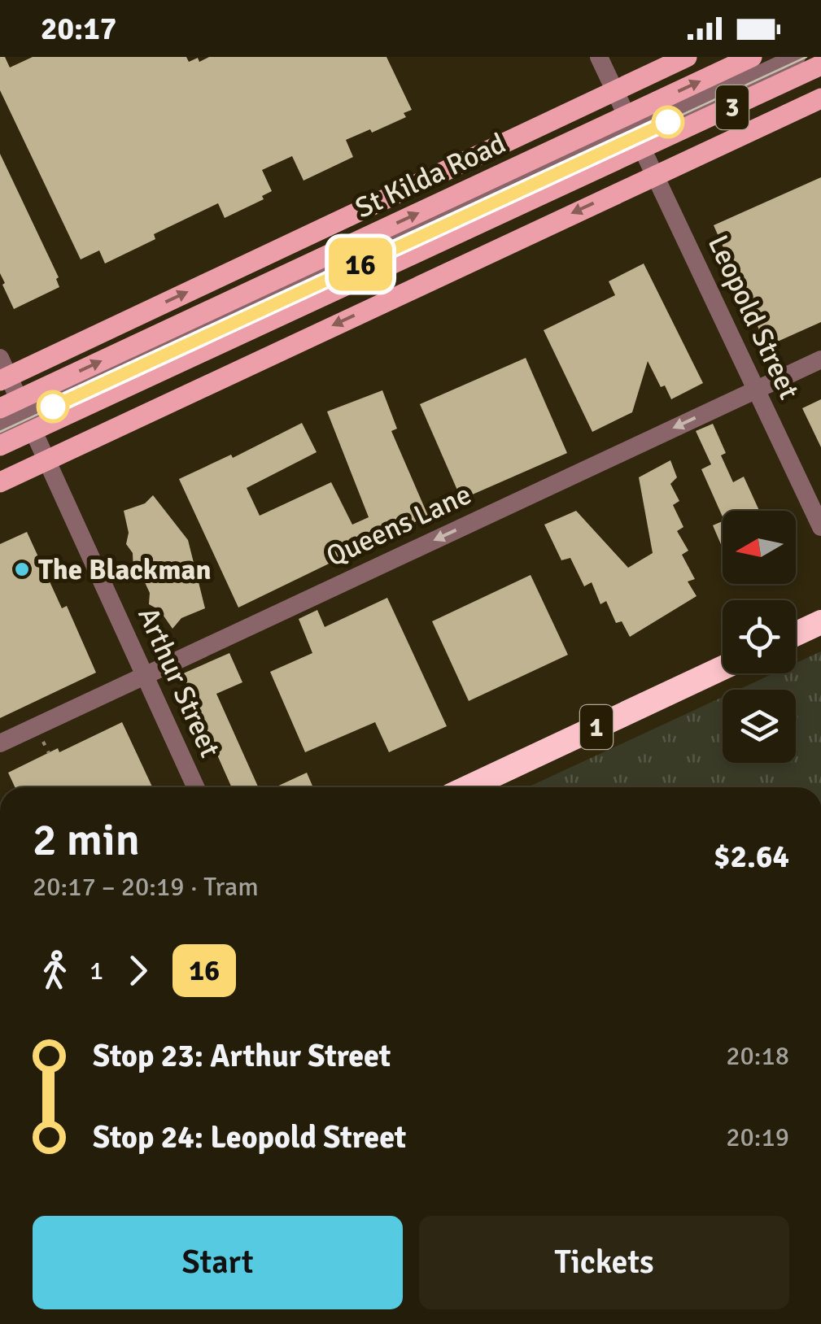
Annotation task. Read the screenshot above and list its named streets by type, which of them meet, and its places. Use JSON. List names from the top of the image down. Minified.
{"streets":{"highway":["1"],"main road":["3","St Kilda Road"],"street":["Leopold Street","Queens Lane","Arthur Street"]},"crossings":[["St Kilda Road","Leopold Street"],["St Kilda Road","Arthur Street"],["Leopold Street","Queens Lane"],["Queens Lane","Arthur Street"]],"one_way":["Queens Lane"],"places":["The Blackman"],"lines":["tram line 16"],"north":"left","page":{"status":"20:17","on_map":"16","heading":["2 min","20:17 – 20:19 · Tram","$2.64"],"legs":["1","16"],"list":[{"name":"Stop 23: Arthur Street","value":"20:18"},{"name":"Stop 24: Leopold Street","value":"20:19"}],"buttons":["Start","Tickets"]}}
